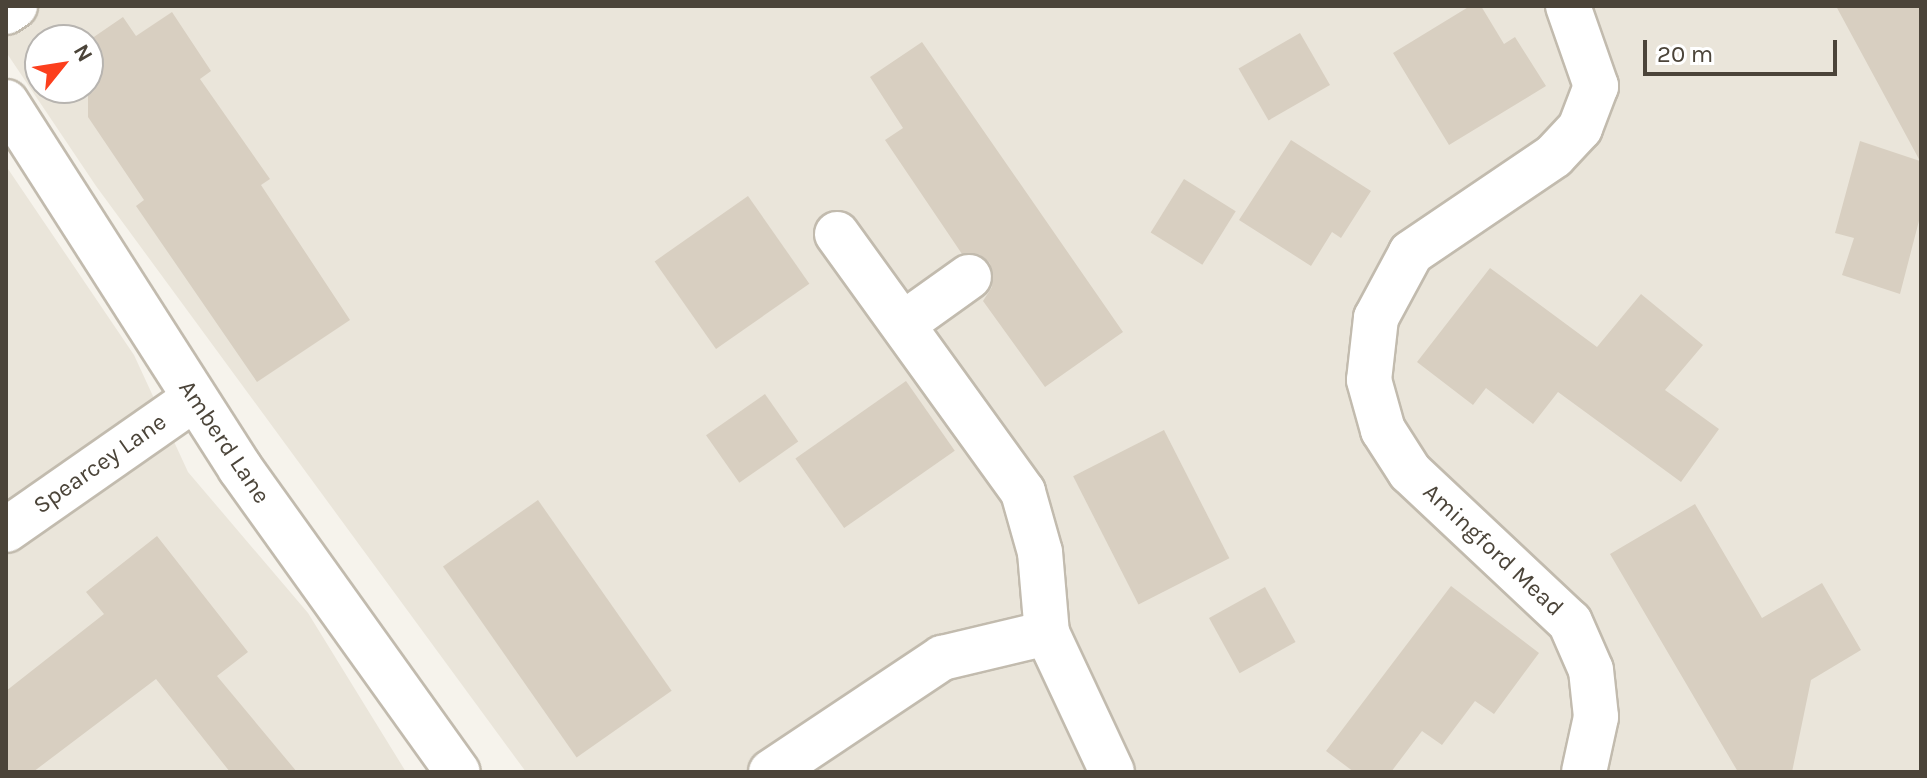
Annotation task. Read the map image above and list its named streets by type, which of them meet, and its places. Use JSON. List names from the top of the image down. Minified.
{"streets":{"street":["Amberd Lane","Spearcey Lane","Amingford Mead"]},"crossings":[["Amberd Lane","Spearcey Lane"]],"scale_bar":"20 m","north":"top right"}
